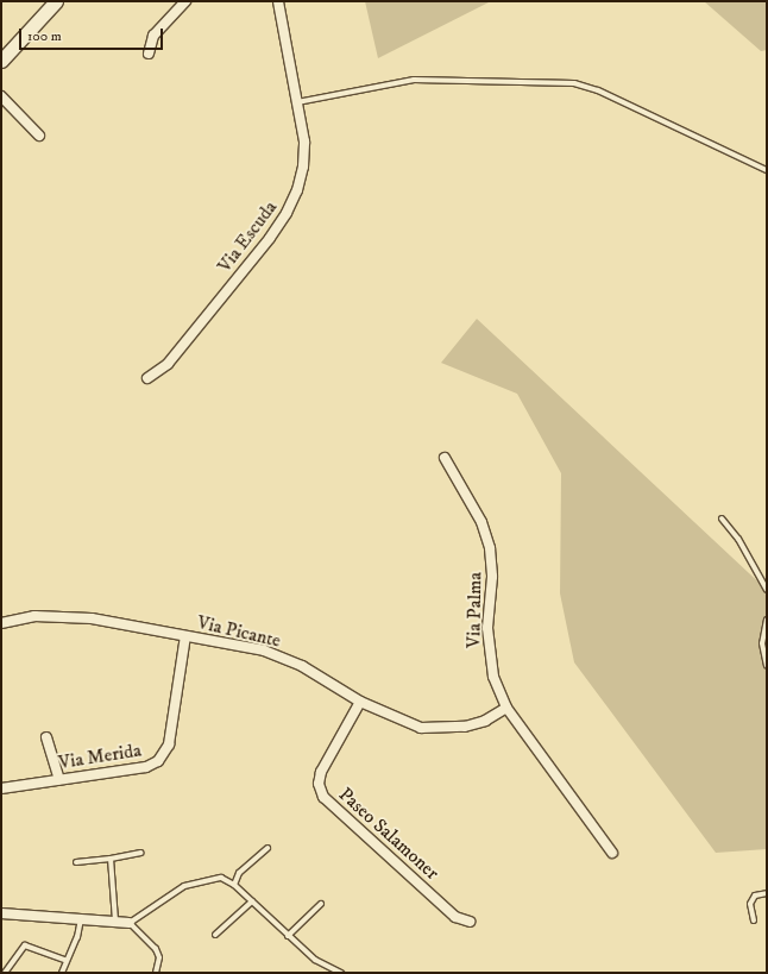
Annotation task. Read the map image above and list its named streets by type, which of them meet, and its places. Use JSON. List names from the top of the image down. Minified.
{"streets":{"street":["Via Escuda","Via Palma","Via Picante","Via Merida","Paseo Salamoner"]},"crossings":[["Via Palma","Via Picante"],["Via Picante","Via Merida"],["Via Picante","Paseo Salamoner"]],"scale_bar":"100 m"}
